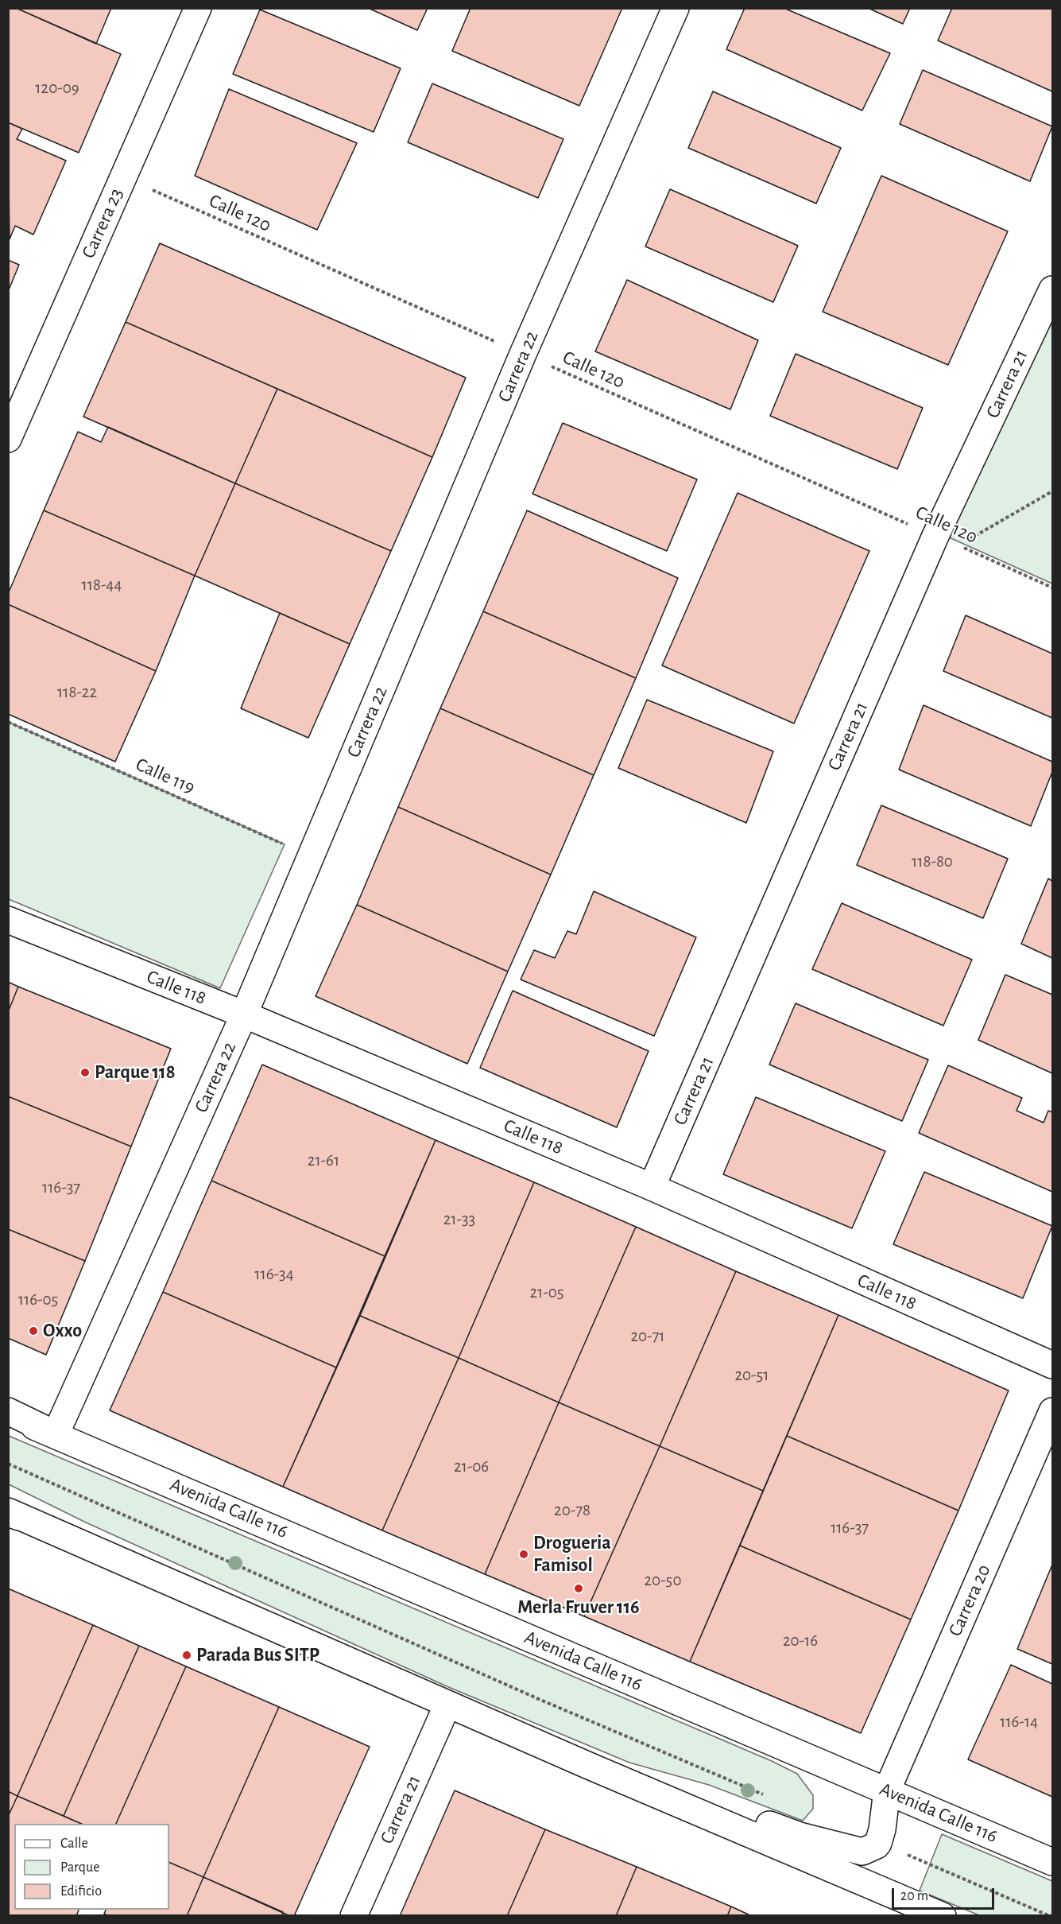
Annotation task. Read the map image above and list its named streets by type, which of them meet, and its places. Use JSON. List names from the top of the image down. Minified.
{"streets":{"main road":["Carrera 23","Carrera 22","Carrera 21","Calle 118","Avenida Calle 116","Carrera 20"],"path":["Calle 120","Calle 119"]},"crossings":[["Calle 120","Carrera 23"],["Calle 120","Carrera 22"],["Calle 120","Carrera 21"],["Carrera 22","Calle 119"],["Carrera 22","Calle 118"],["Carrera 22","Avenida Calle 116"],["Carrera 21","Calle 118"],["Avenida Calle 116","Carrera 20"]],"places":["Parque 118","Oxxo","Drogueria Famisol","Merla Fruver 116","Parada Bus SITP"],"house_numbers":["120-09","118-44","118-22","118-80","21-61","116-37","21-33","116-34","21-05","116-05","20-71","20-51","21-06","20-78","116-37","20-50","20-16","116-14"],"legend":["Calle","Parque","Edificio"],"scale_bar":"20 m"}
